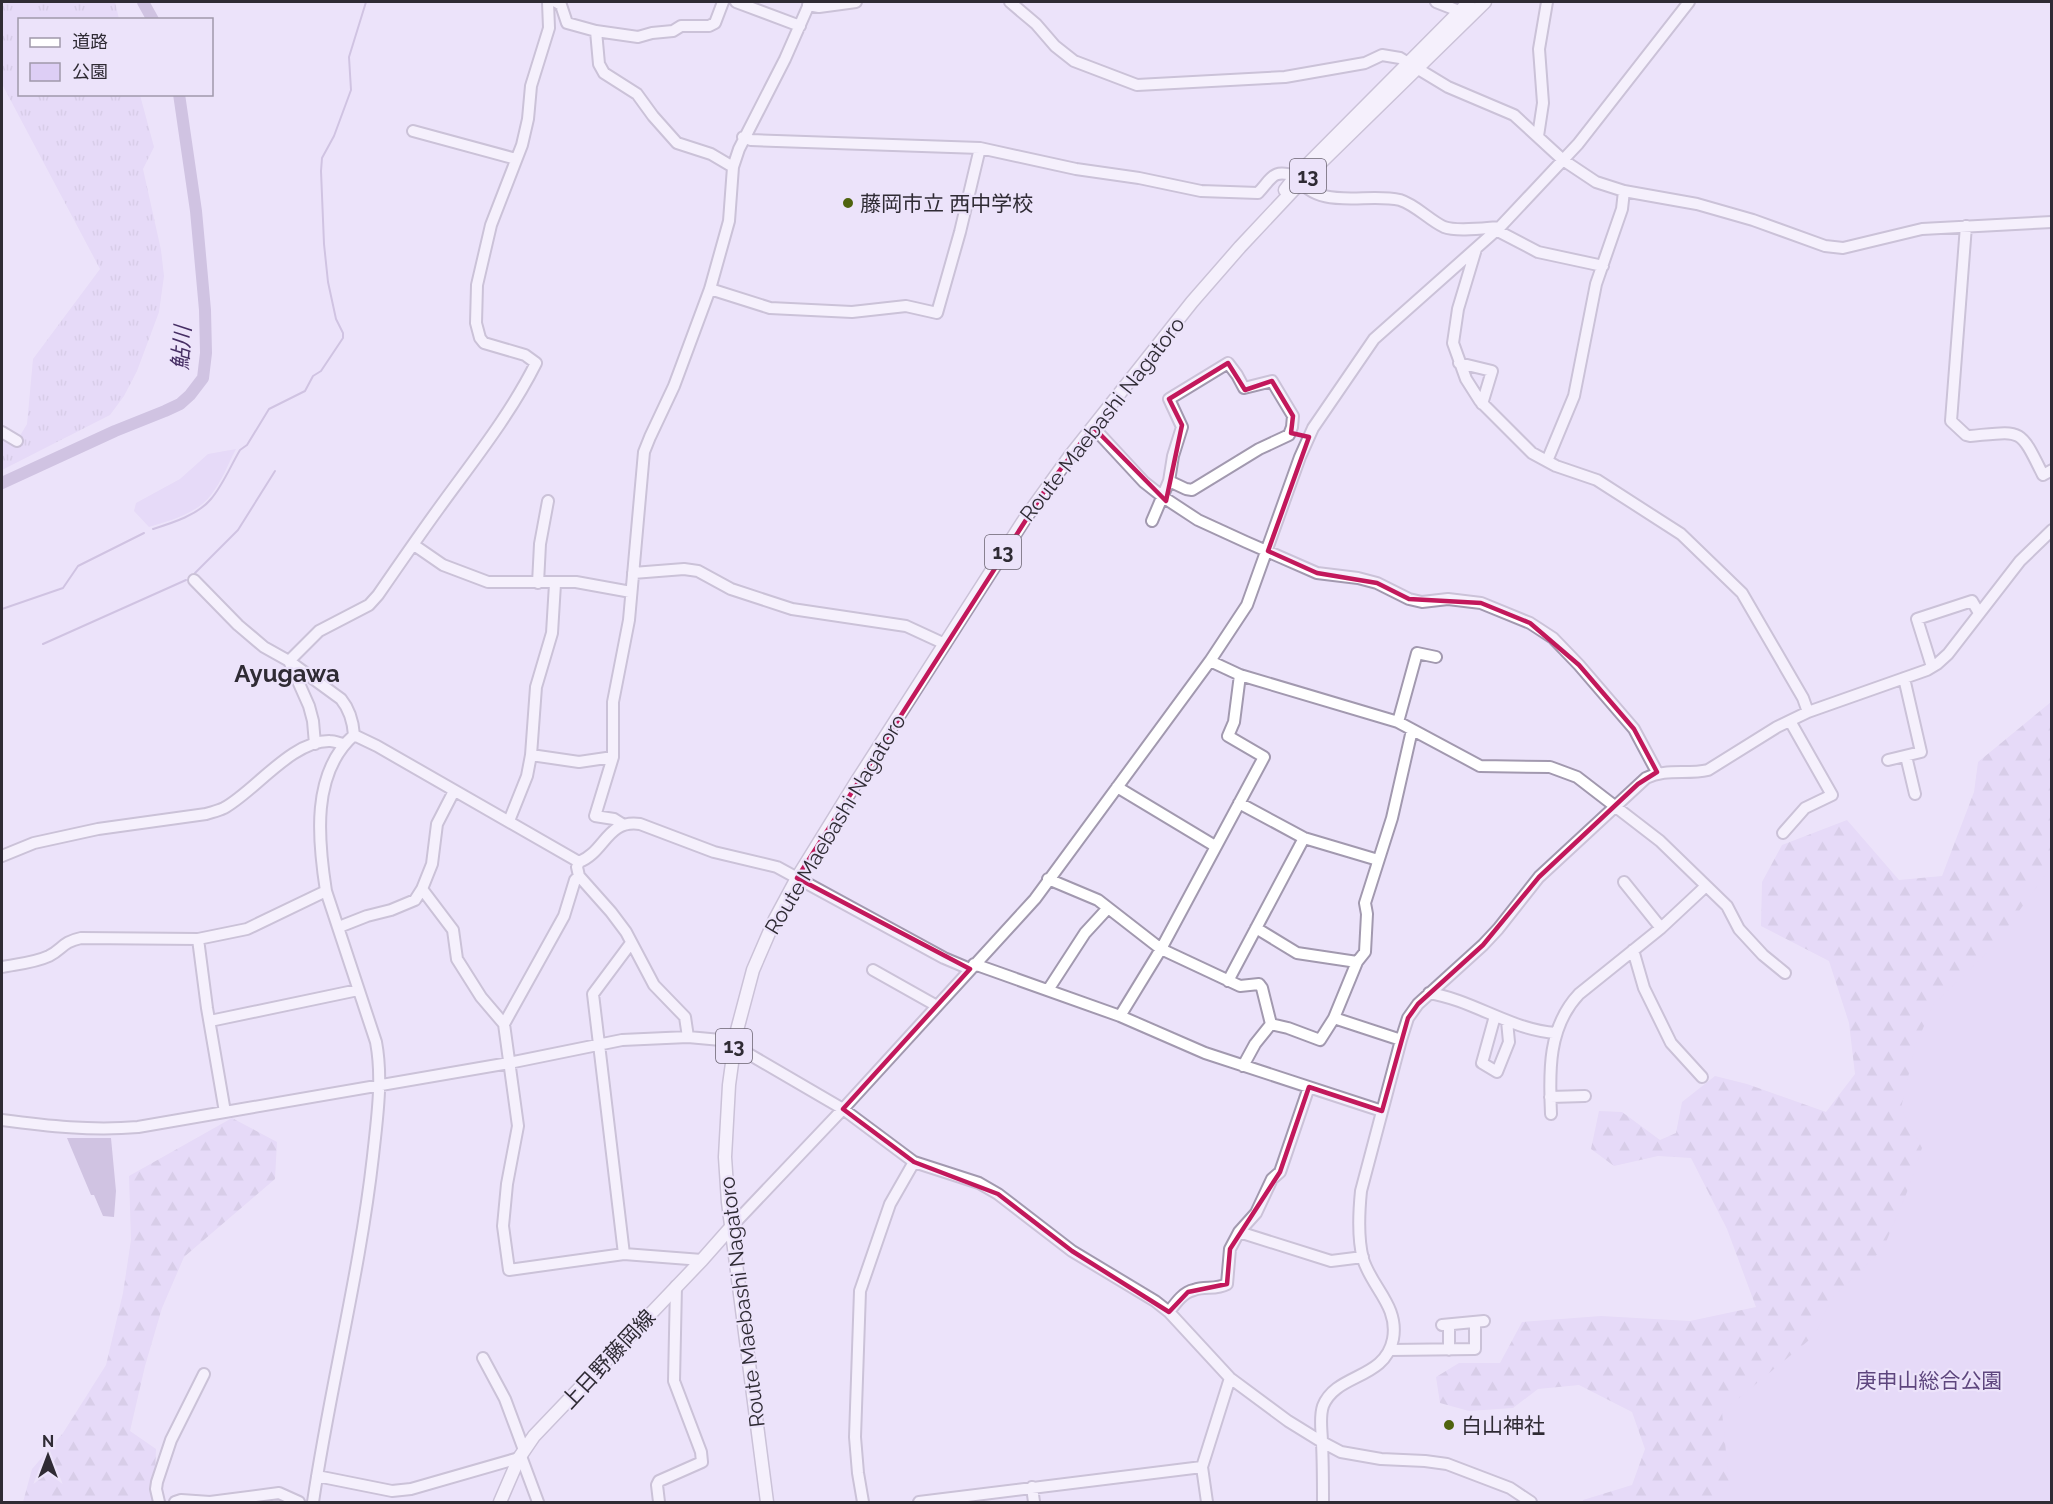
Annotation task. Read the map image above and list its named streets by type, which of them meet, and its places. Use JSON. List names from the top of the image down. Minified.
{"streets":{"main road":["13","Route Maebashi Nagatoro","上日野藤岡線"]},"crossings":[["Route Maebashi Nagatoro","上日野藤岡線"]],"districts":["Ayugawa"],"water":["鮎川"],"parks":["庚申山総合公園"],"places":["藤岡市立 西中学校","白山神社"],"legend":["道路","公園"],"north":"top"}
